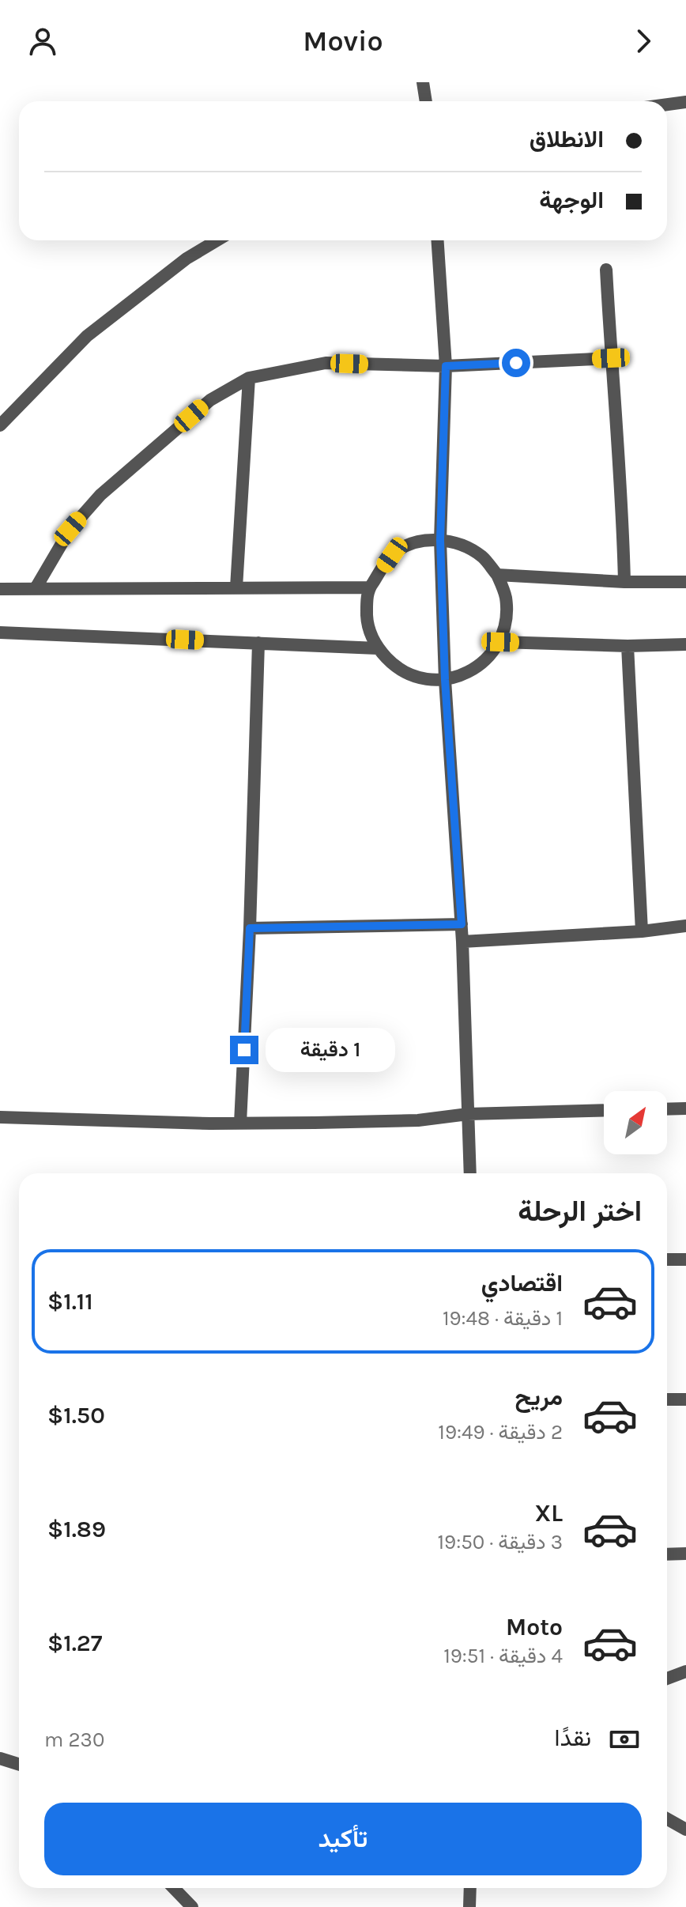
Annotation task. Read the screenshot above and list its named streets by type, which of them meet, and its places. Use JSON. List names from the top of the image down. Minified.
{"north":"top right","page":{"header":"Movio","banner":["الانطلاق","الوجهة"],"bubble":"1 دقيقة","heading":"اختر الرحلة","list":[{"name":"اقتصادي","note":"1 دقيقة · 19:48","value":"$1.11"},{"name":"مريح","note":"2 دقيقة · 19:49","value":"$1.50"},{"name":"XL","note":"3 دقيقة · 19:50","value":"$1.89"},{"name":"Moto","note":"4 دقيقة · 19:51","value":"$1.27"}],"pay":["نقدًا","230 m"],"buttons":"تأكيد"}}
